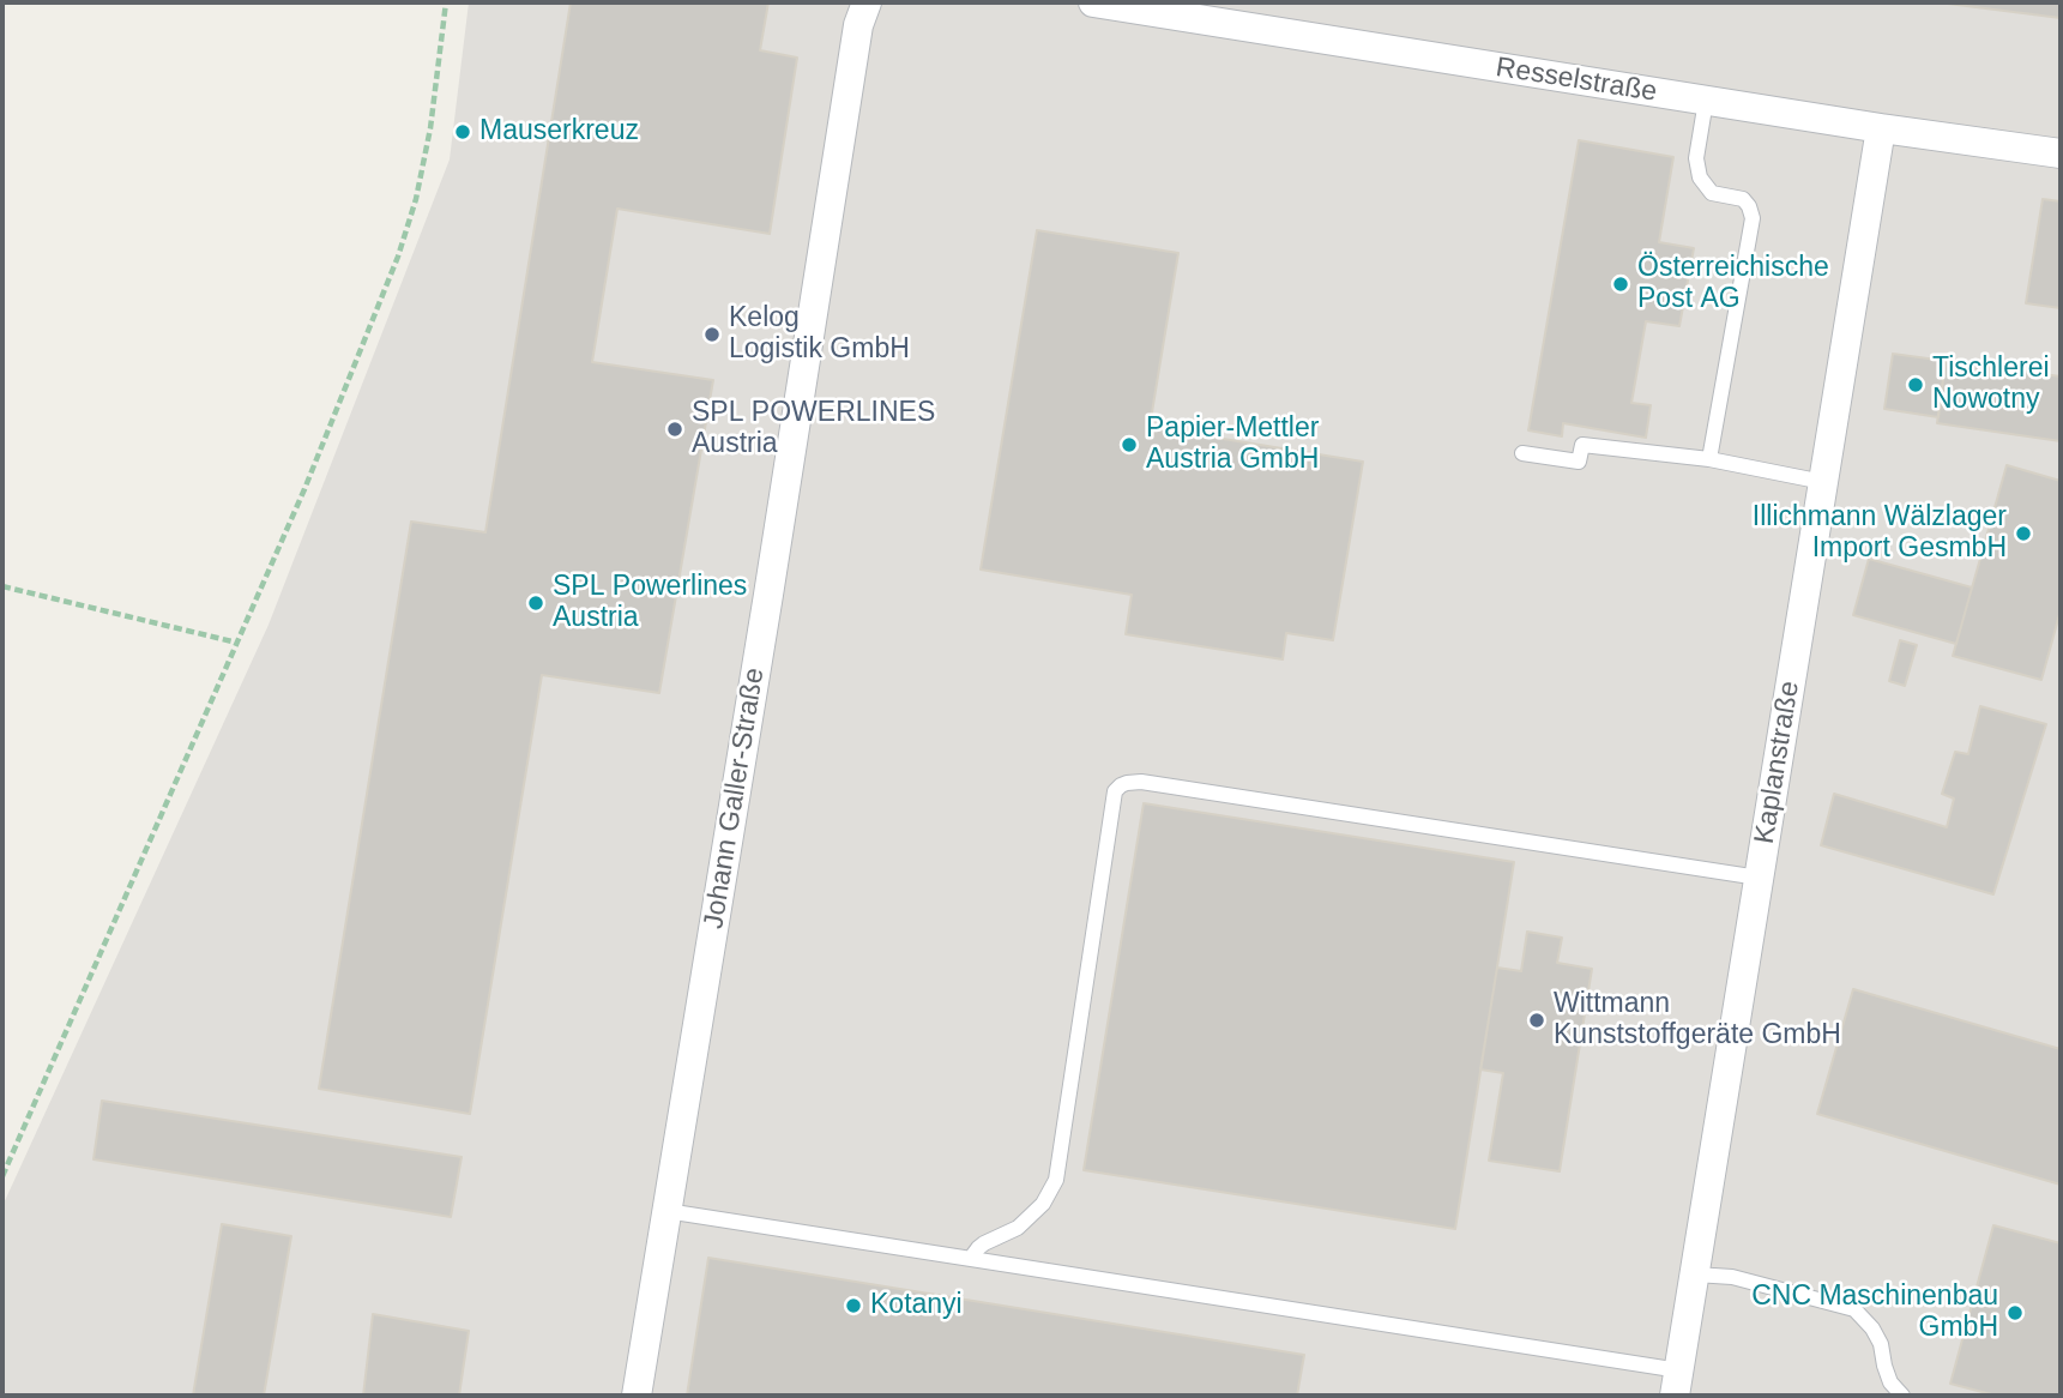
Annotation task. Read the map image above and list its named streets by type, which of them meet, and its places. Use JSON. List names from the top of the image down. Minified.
{"streets":{"street":["Resselstraße","Kaplanstraße","Johann Galler-Straße"]},"crossings":[["Resselstraße","Kaplanstraße"]],"places":["Mauserkreuz","Österreichische Post AG","Kelog Logistik GmbH","Tischlerei Nowotny","SPL POWERLINES Austria","Papier-Mettler Austria GmbH","Illichmann Wälzlager Import GesmbH","SPL Powerlines Austria","Wittmann Kunststoffgeräte GmbH","Kotanyi","CNC Maschinenbau GmbH"]}
